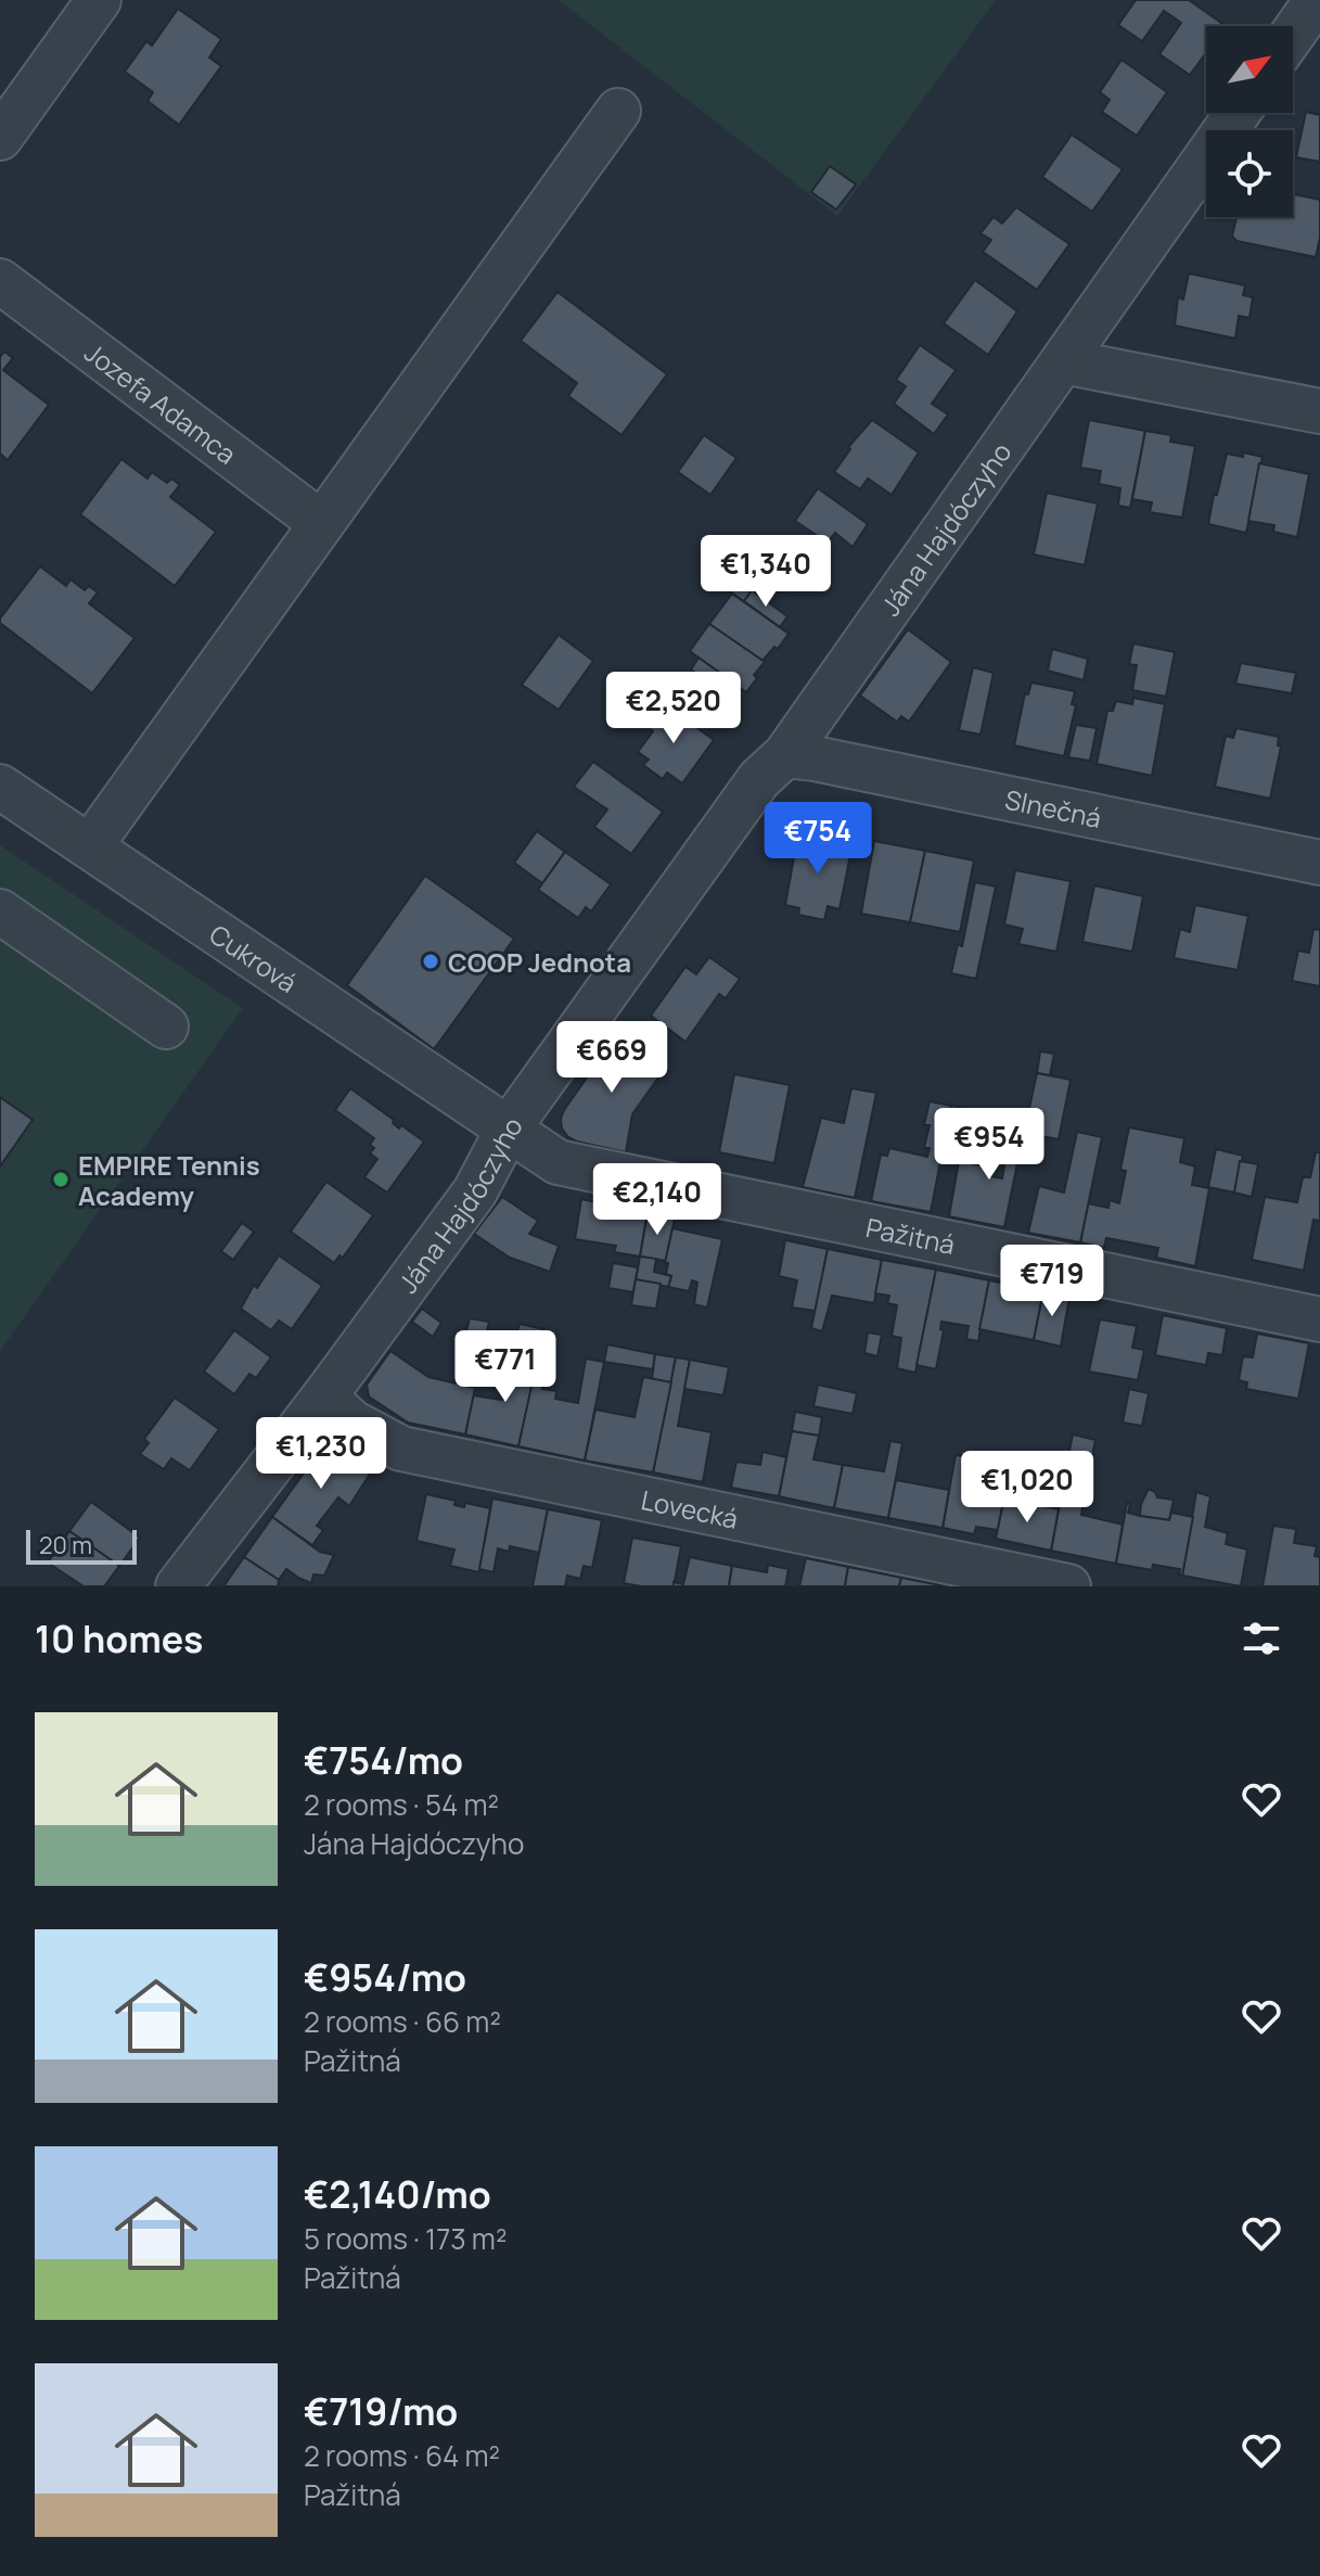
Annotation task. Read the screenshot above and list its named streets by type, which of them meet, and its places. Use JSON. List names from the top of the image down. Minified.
{"streets":{"street":["Jozefa Adamca","Jána Hajdóczyho","Slnečná","Cukrová","Pažitná","Lovecká"]},"crossings":[["Jána Hajdóczyho","Slnečná"],["Jána Hajdóczyho","Cukrová"],["Jána Hajdóczyho","Pažitná"],["Jána Hajdóczyho","Lovecká"],["Cukrová","Pažitná"]],"places":["COOP Jednota","EMPIRE Tennis Academy"],"scale_bar":"20 m","north":"top right","page":{"price":["€1,340","€2,520","€754","€669","€954","€2,140","€719","€771","€1,230","€1,020"],"scale":"20 m","heading":"10 homes","list":[{"name":"€754/mo","note":"2 rooms · 54 m² · Jána Hajdóczyho"},{"name":"€954/mo","note":"2 rooms · 66 m² · Pažitná"},{"name":"€2,140/mo","note":"5 rooms · 173 m² · Pažitná"},{"name":"€719/mo","note":"2 rooms · 64 m² · Pažitná"}]}}
